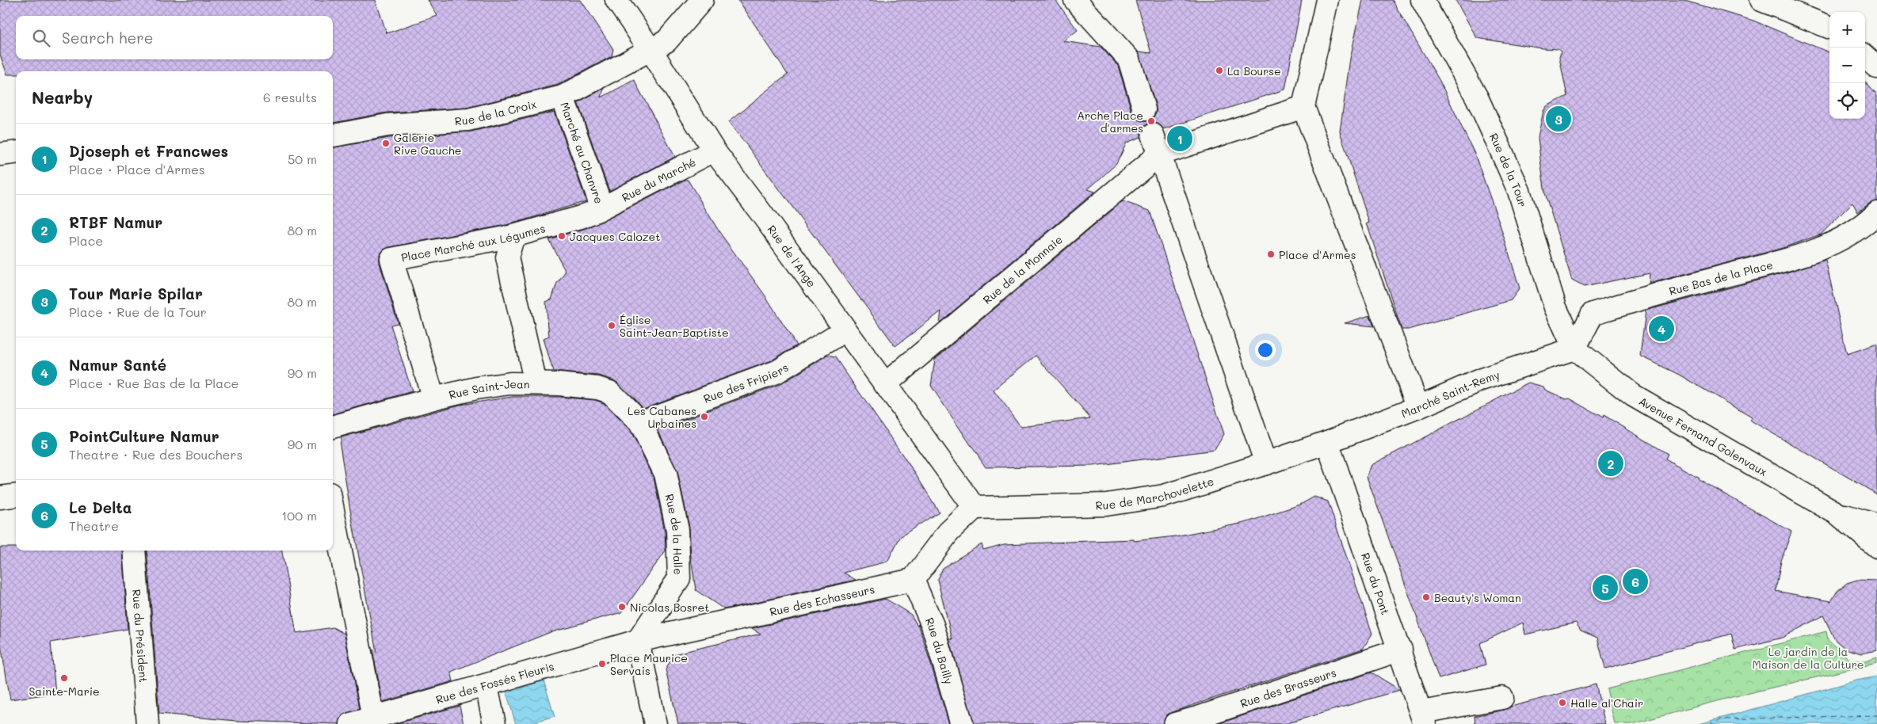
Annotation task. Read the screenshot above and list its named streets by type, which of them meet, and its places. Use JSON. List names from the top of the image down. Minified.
{"streets":{"street":["Rue de la Croix","Marché au Chanvre","Rue de la Tour","Rue du Marché","Place Marché aux Légumes","Rue de l'Ange","Rue de la Monnaie","Rue Bas de la Place","Rue des Fripiers","Rue Saint-Jean","Marché Saint-Remy","Avenue Fernand Golenvaux","Rue de Marchovelette","Rue de la Halle","Rue du Pont","Rue des Echasseurs","Rue du Président","Rue du Bailly","Rue des Fossés Fleuris","Rue des Brasseurs"]},"crossings":[["Rue de la Croix","Marché au Chanvre"],["Rue de la Croix","Rue de l'Ange"],["Marché au Chanvre","Rue du Marché"],["Marché au Chanvre","Place Marché aux Légumes"],["Rue de la Tour","Rue Bas de la Place"],["Rue de la Tour","Marché Saint-Remy"],["Rue de la Tour","Avenue Fernand Golenvaux"],["Rue du Marché","Place Marché aux Légumes"],["Rue du Marché","Rue de l'Ange"],["Place Marché aux Légumes","Rue Saint-Jean"],["Rue de l'Ange","Rue de la Monnaie"],["Rue de l'Ange","Rue des Fripiers"],["Rue de l'Ange","Rue de Marchovelette"],["Rue Bas de la Place","Marché Saint-Remy"],["Rue Bas de la Place","Avenue Fernand Golenvaux"],["Rue des Fripiers","Rue Saint-Jean"],["Rue des Fripiers","Rue de la Halle"],["Rue Saint-Jean","Rue de la Halle"],["Marché Saint-Remy","Avenue Fernand Golenvaux"],["Marché Saint-Remy","Rue de Marchovelette"],["Marché Saint-Remy","Rue du Pont"],["Rue de Marchovelette","Rue du Pont"],["Rue de la Halle","Rue des Echasseurs"],["Rue de la Halle","Rue des Fossés Fleuris"],["Rue du Pont","Rue des Brasseurs"],["Rue des Echasseurs","Rue du Bailly"],["Rue des Echasseurs","Rue des Fossés Fleuris"]],"parks":["Le jardin de la Maison de la Culture"],"places":["La Bourse","Arche Place d'armes","Galerie Rive Gauche","Jacques Calozet","Place d'Armes","Église Saint-Jean-Baptiste","Les Cabanes Urbaines","Beauty's Woman","Nicolas Bosret","Place Maurice Servais","Sainte-Marie","Halle al'Chair"],"page":{"map_buttons":["+","−"],"search":"Search here","heading":["Nearby","6 results"],"pins":["3","1","4","2","6","5"],"list":[{"mark":"1","name":"Djoseph et Francwes","note":"Place · Place d'Armes","value":"50 m"},{"mark":"2","name":"RTBF Namur","note":"Place","value":"80 m"},{"mark":"3","name":"Tour Marie Spilar","note":"Place · Rue de la Tour","value":"80 m"},{"mark":"4","name":"Namur Santé","note":"Place · Rue Bas de la Place","value":"90 m"},{"mark":"5","name":"PointCulture Namur","note":"Theatre · Rue des Bouchers","value":"90 m"},{"mark":"6","name":"Le Delta","note":"Theatre","value":"100 m"}]}}
